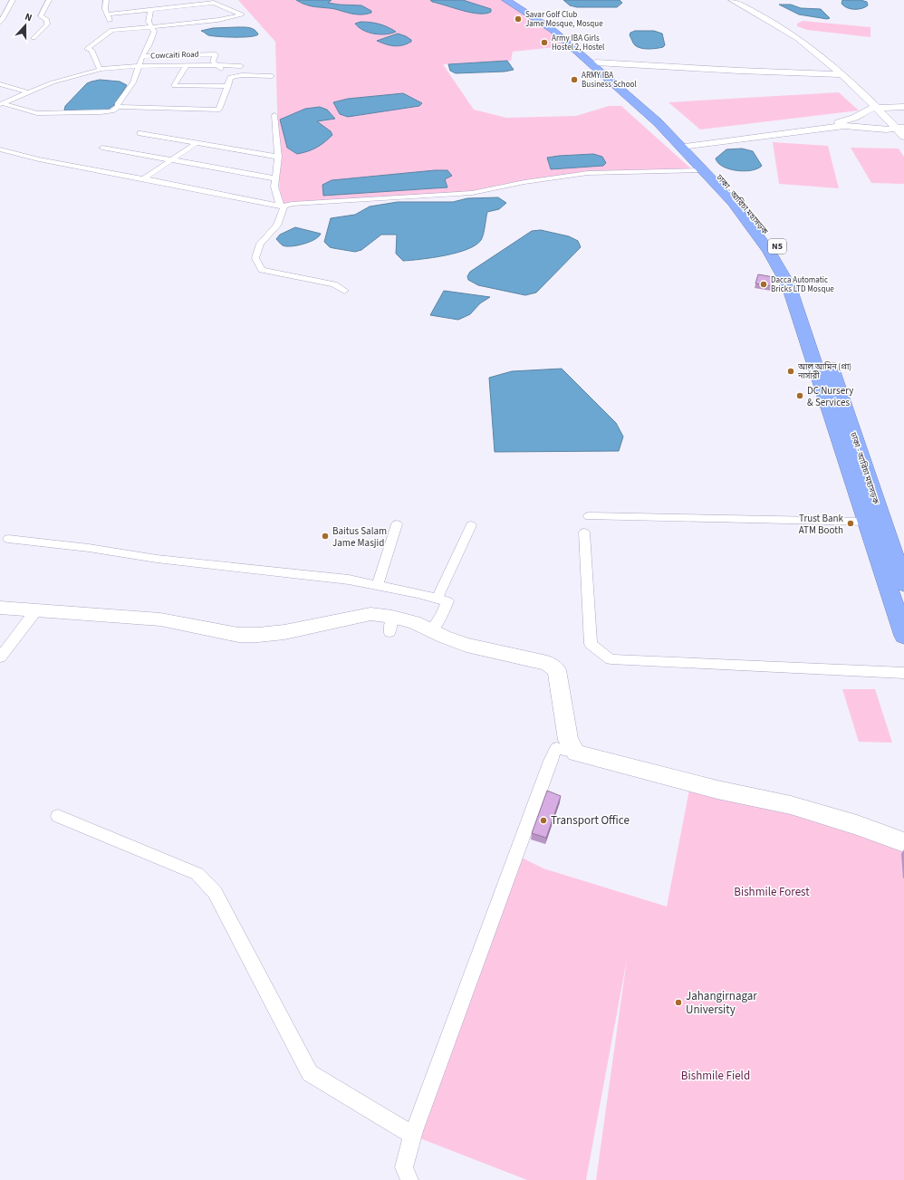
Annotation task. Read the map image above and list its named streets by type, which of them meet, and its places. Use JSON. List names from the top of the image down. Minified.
{"streets":{"highway":["ঢাকা - আরিচা মহাসড়ক","N5"],"street":["Cowcaiti Road"]},"crossings":[["ঢাকা - আরিচা মহাসড়ক","N5"]],"parks":["Bishmile Forest","Bishmile Field"],"places":["Savar Golf Club Jame Mosque, Mosque","Army IBA Girls Hostel 2, Hostel","ARMY IBA Business School","Dacca Automatic Bricks LTD Mosque","আল আমিন (প্রা) নার্সারী","DC Nursery & Services","Trust Bank ATM Booth","Baitus Salam Jame Masjid","Transport Office","Jahangirnagar University"],"north":"top"}
